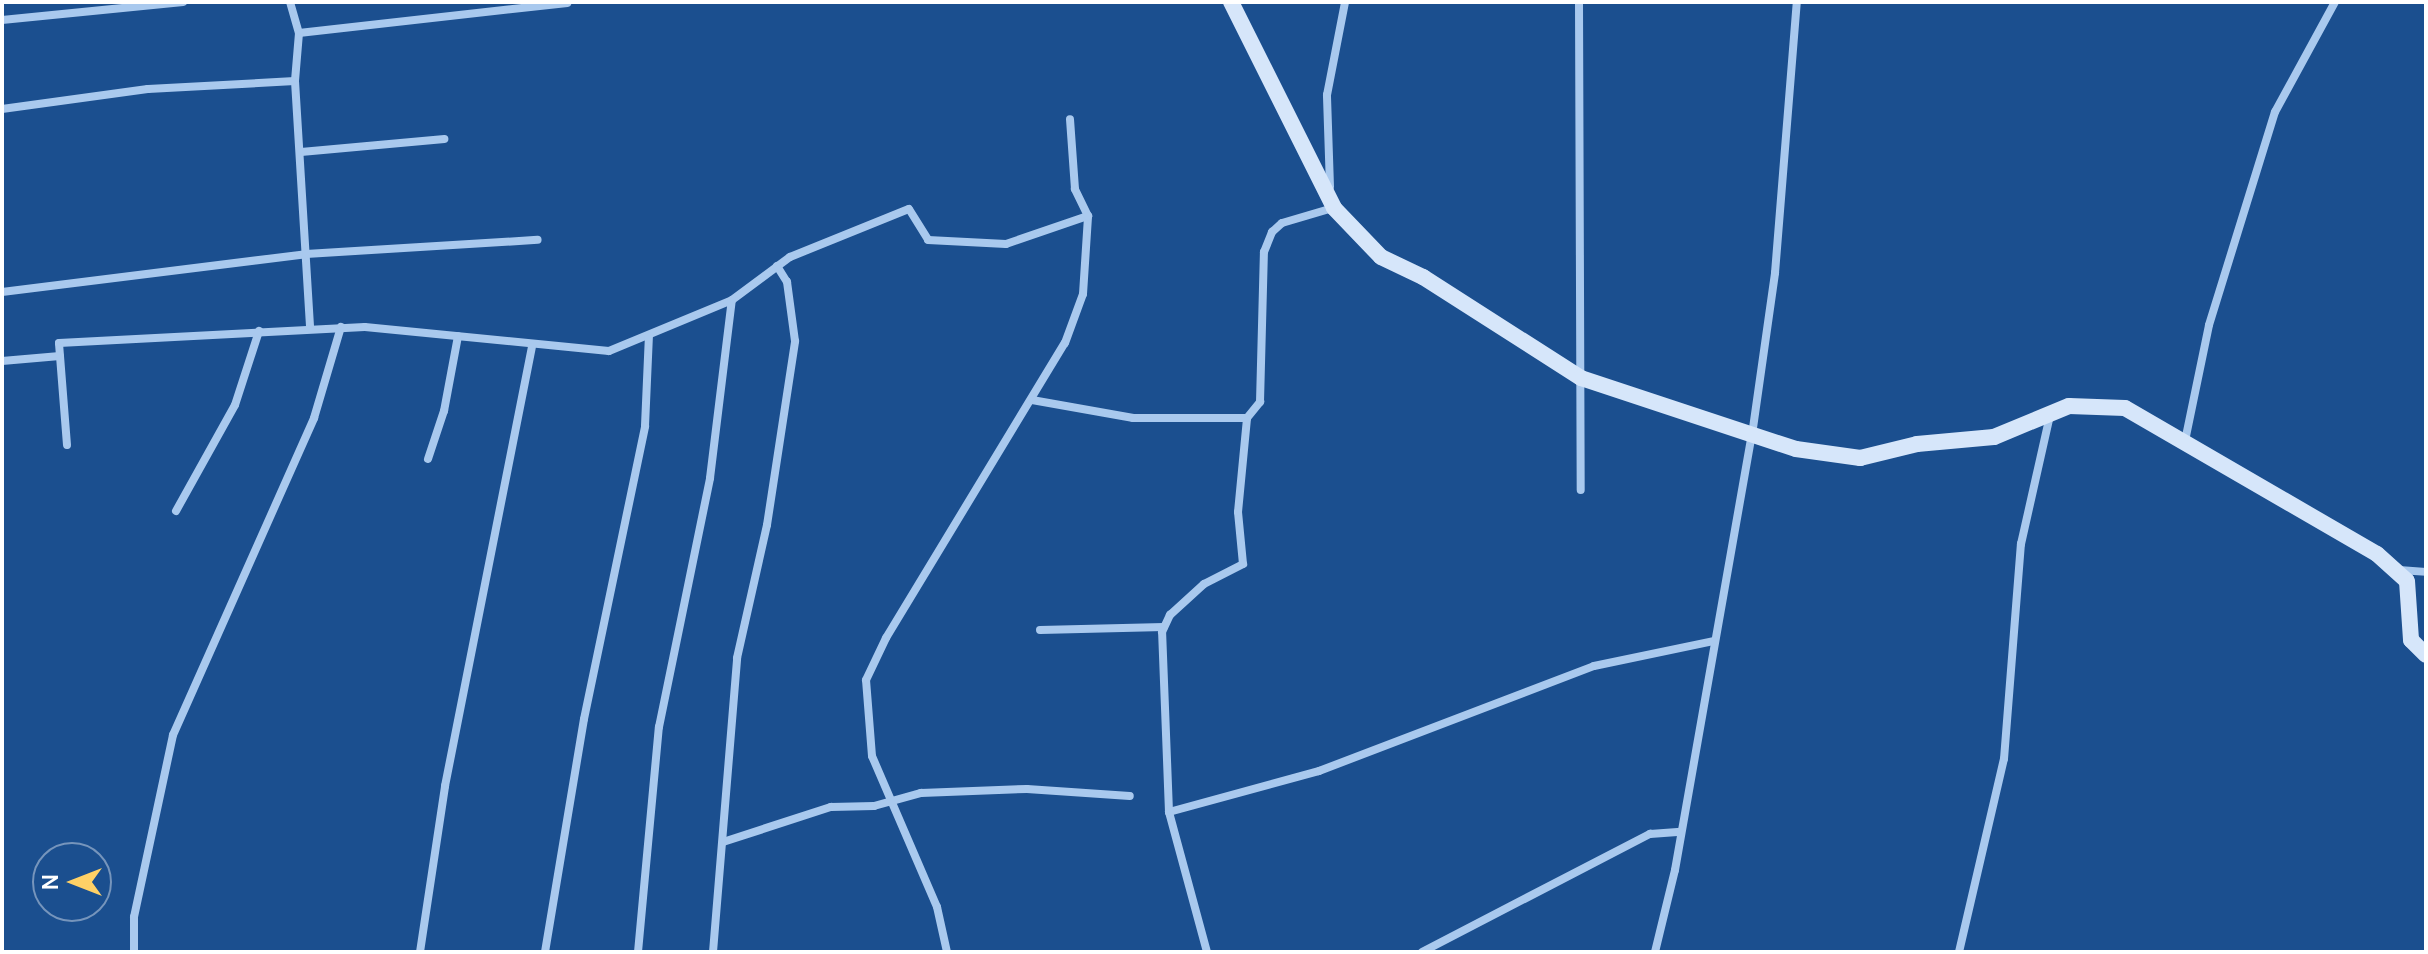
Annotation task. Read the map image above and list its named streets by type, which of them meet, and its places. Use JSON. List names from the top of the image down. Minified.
{"north":"left"}
